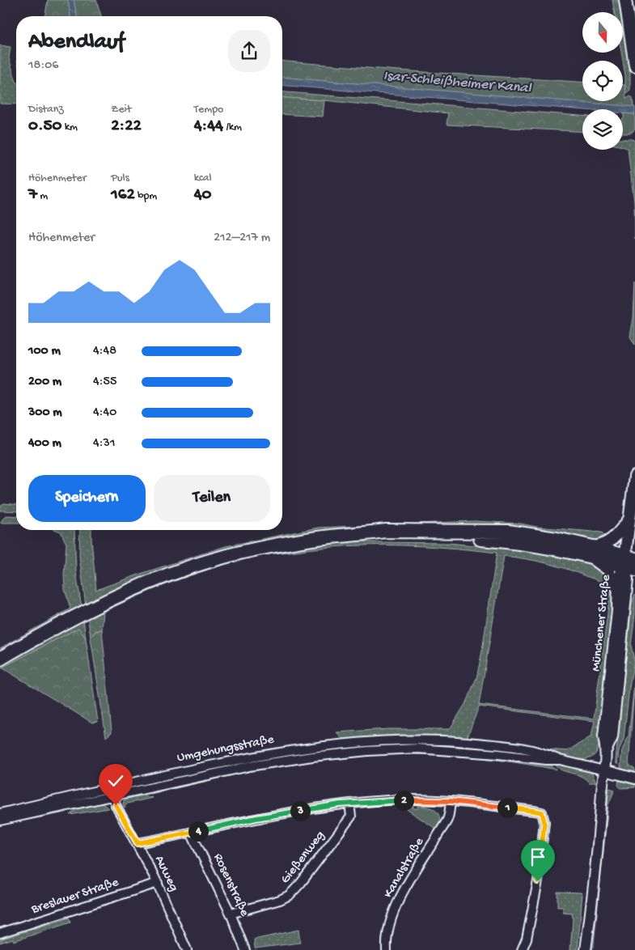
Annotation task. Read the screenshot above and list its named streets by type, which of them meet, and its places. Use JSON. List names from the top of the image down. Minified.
{"streets":{"street":["Münchener Straße","Umgehungsstraße","Gießenweg","Kanalstraße","Auweg","Rosenstraße","Breslauer Straße"]},"crossings":[["Münchener Straße","Umgehungsstraße"],["Umgehungsstraße","Auweg"],["Gießenweg","Rosenstraße"],["Auweg","Breslauer Straße"]],"water":["Isar-Schleißheimer Kanal"],"north":"bottom","page":{"heading":["Abendlauf","18:06"],"stats":[["Distanz","0.50 km"],["Zeit","2:22"],["Tempo","4:44 /km"],["Höhenmeter","7 m"],["Puls","162 bpm"],["kcal","40"]],"chart":["Höhenmeter","212–217 m"],"list":[{"name":"100 m","note":"4:48"},{"name":"200 m","note":"4:55"},{"name":"300 m","note":"4:40"},{"name":"400 m","note":"4:31"}],"buttons":["Speichern","Teilen"],"pins":["2","1","3","4"]}}
